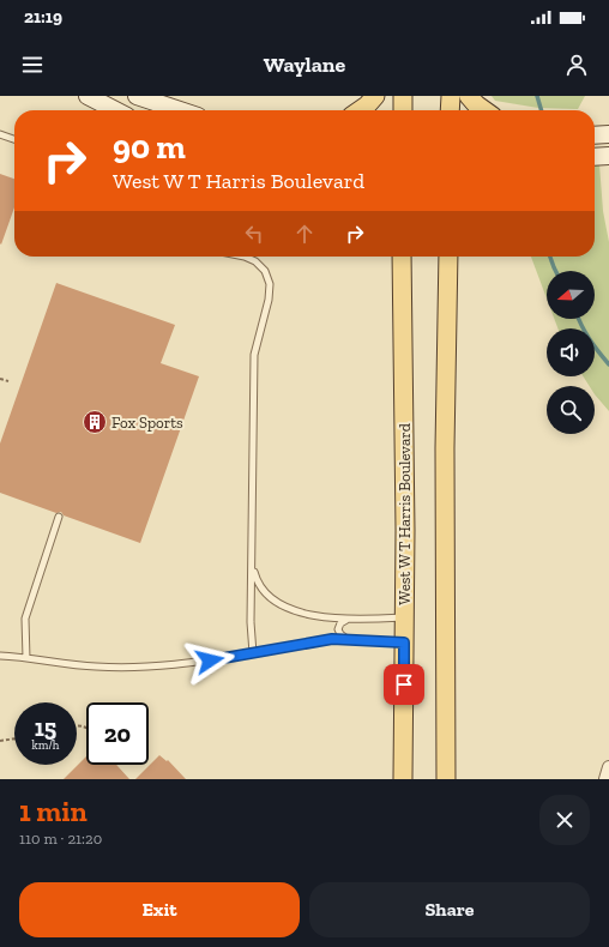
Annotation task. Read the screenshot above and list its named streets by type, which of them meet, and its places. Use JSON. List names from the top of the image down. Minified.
{"streets":{"main road":["West W T Harris Boulevard"]},"places":{"building":["Fox Sports"]},"north":"left","page":{"status":"21:19","header":"Waylane","turn":["90 m","West W T Harris Boulevard"],"speed":"15 km/h","limit":"20","heading":["1 min","110 m · 21:20"],"buttons":["Exit","Share"]}}
